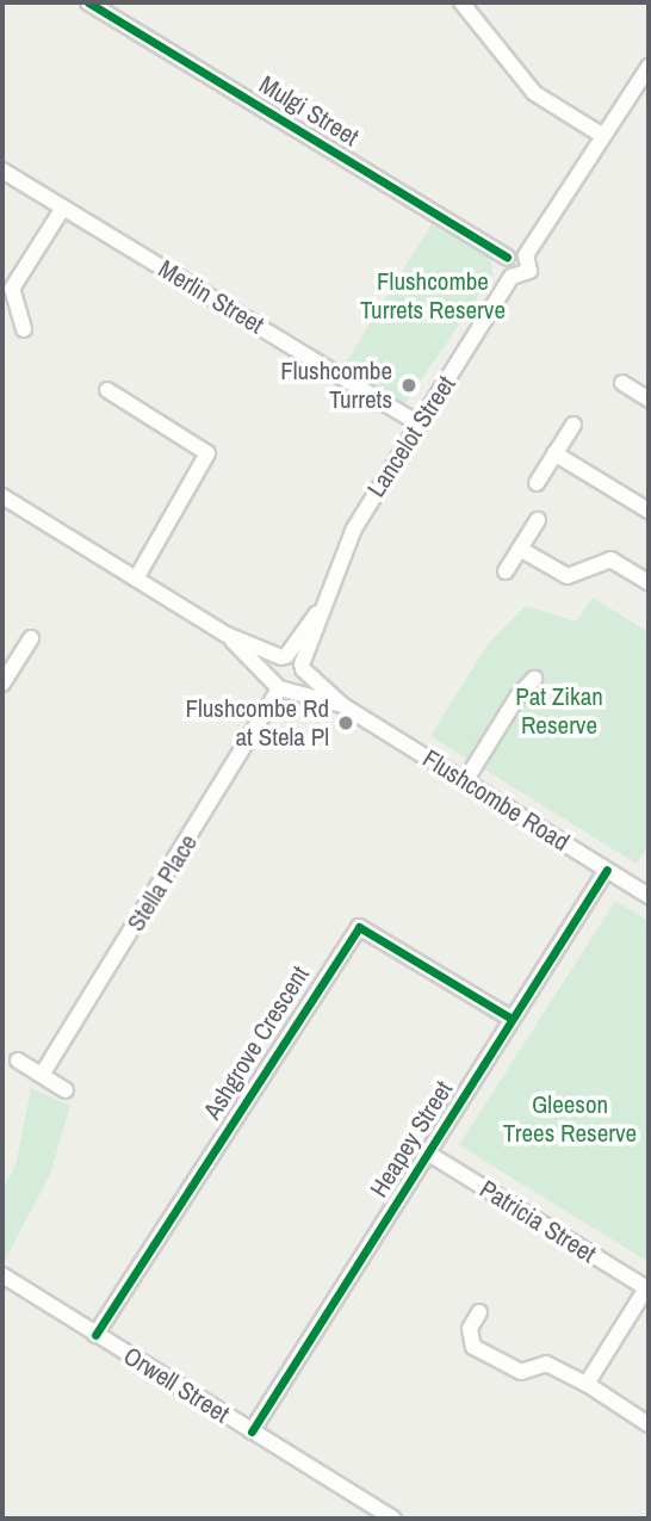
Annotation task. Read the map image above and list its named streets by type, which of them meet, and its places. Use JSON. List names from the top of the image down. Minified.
{"streets":{"street":["Mulgi Street","Merlin Street","Lancelot Street","Flushcombe Road","Stella Place","Ashgrove Crescent","Heapey Street","Patricia Street","Orwell Street"]},"crossings":[["Merlin Street","Lancelot Street"],["Lancelot Street","Flushcombe Road"],["Lancelot Street","Stella Place"],["Flushcombe Road","Stella Place"],["Flushcombe Road","Heapey Street"],["Ashgrove Crescent","Heapey Street"],["Ashgrove Crescent","Orwell Street"],["Heapey Street","Patricia Street"],["Heapey Street","Orwell Street"]],"parks":["Flushcombe Turrets Reserve","Pat Zikan Reserve","Gleeson Trees Reserve"],"places":["Flushcombe Turrets","Flushcombe Rd at Stela Pl"]}
